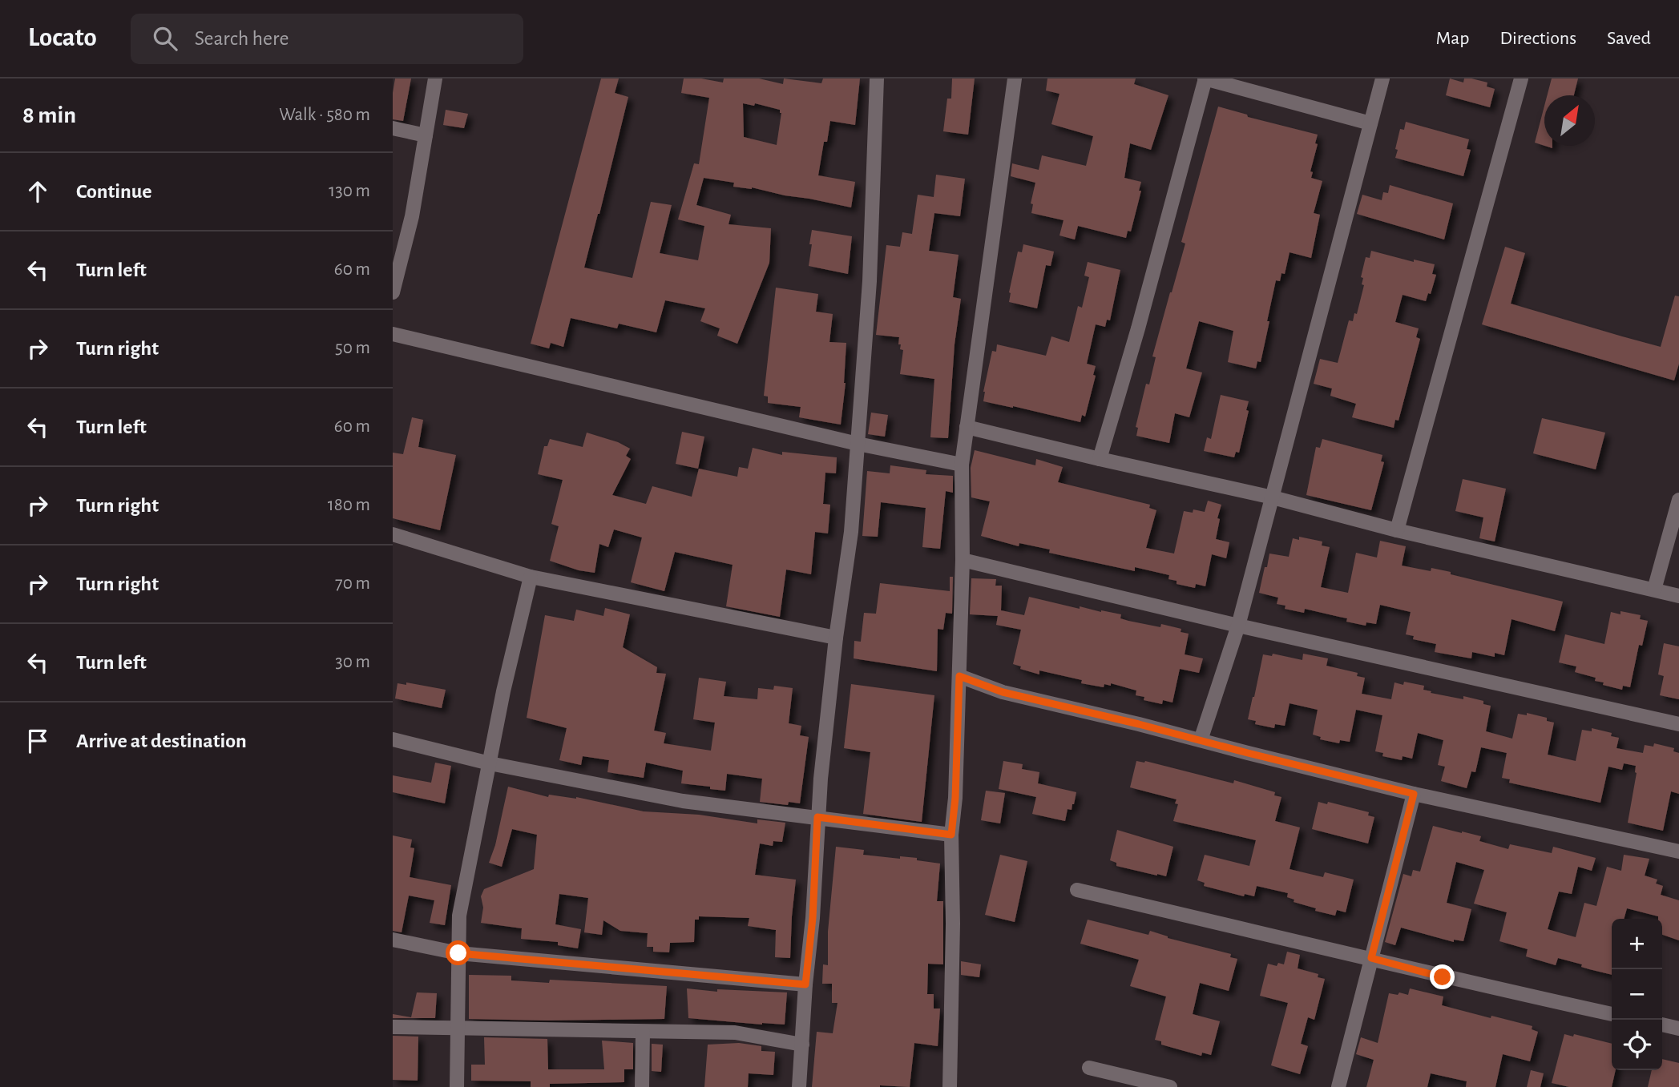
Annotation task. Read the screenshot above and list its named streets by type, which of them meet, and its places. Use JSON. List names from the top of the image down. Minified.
{"north":"top right","page":{"header":"Locato","search":"Search here","nav":["Map","Directions","Saved"],"heading":["8 min","Walk · 580 m"],"list":[["Continue","130 m"],["Turn left","60 m"],["Turn right","50 m"],["Turn left","60 m"],["Turn right","180 m"],["Turn right","70 m"],["Turn left","30 m"],"Arrive at destination"],"map_buttons":["+","−"]}}
